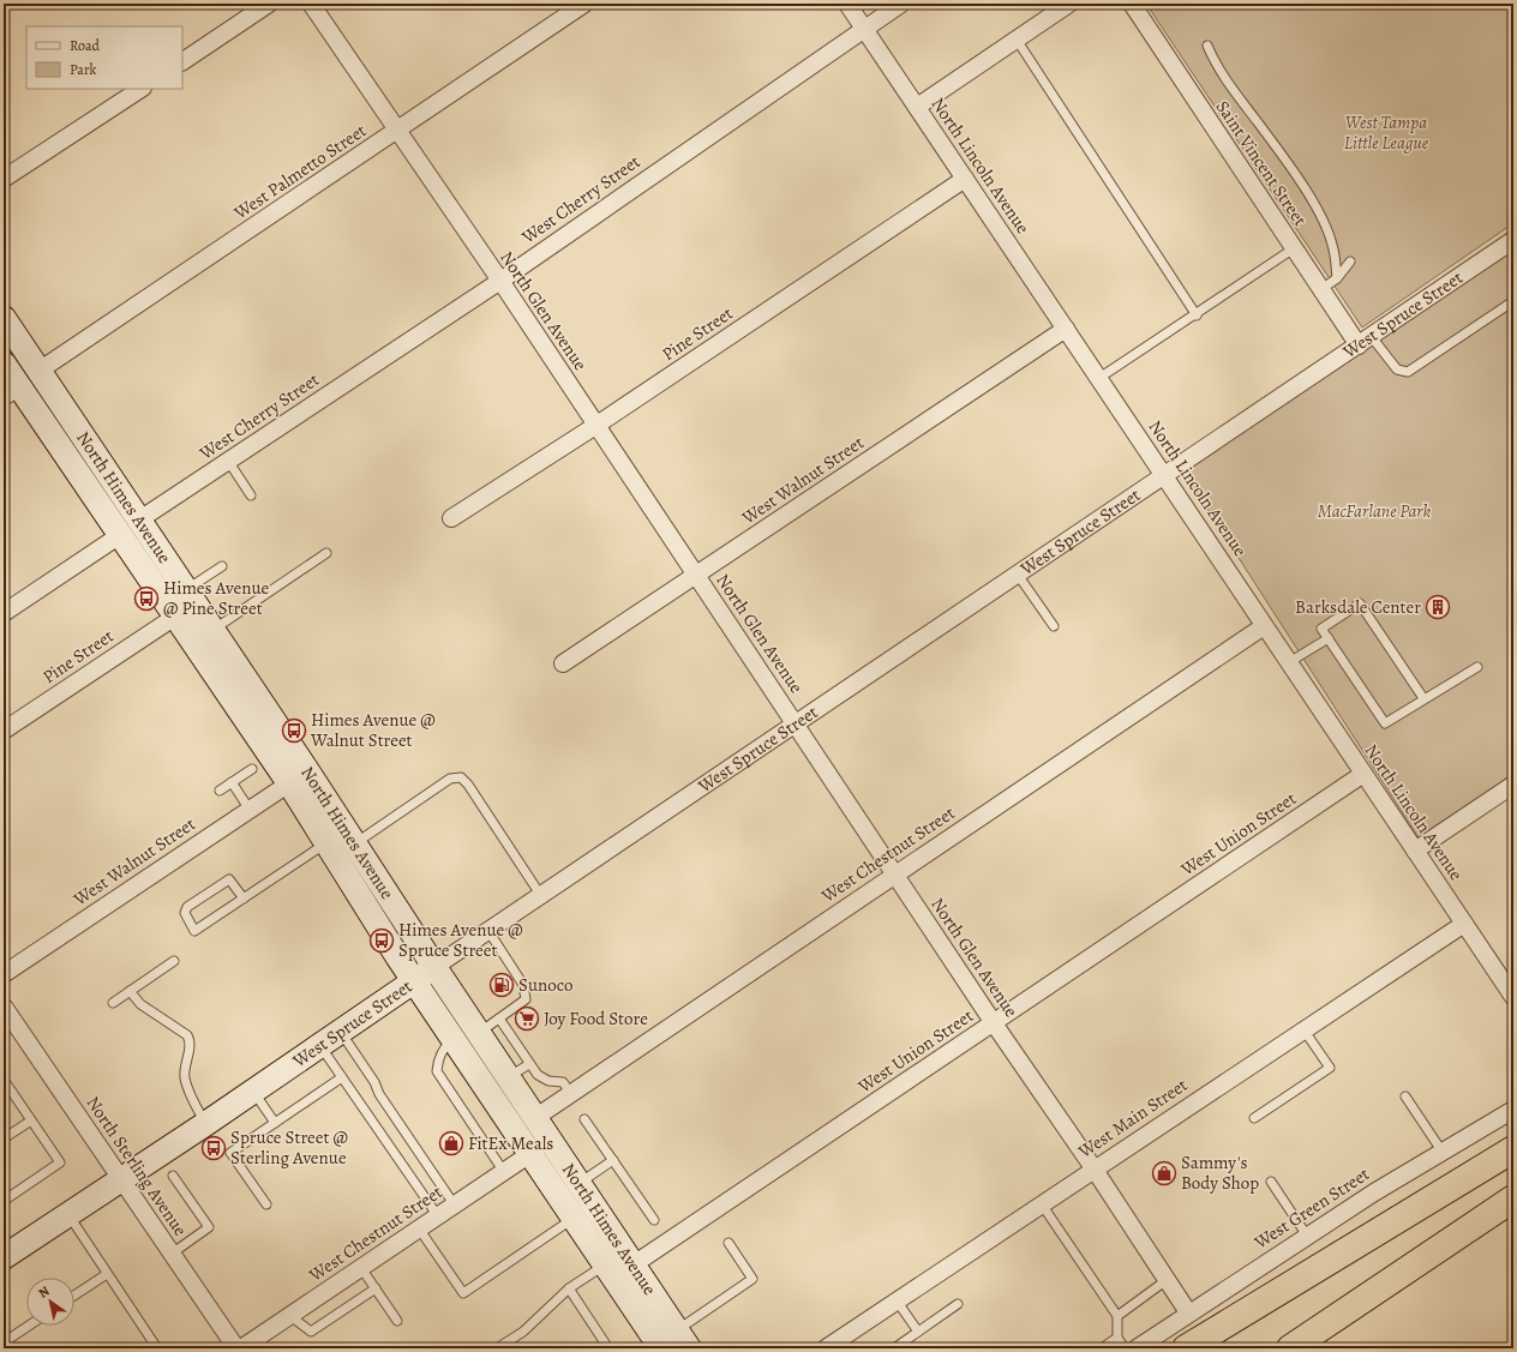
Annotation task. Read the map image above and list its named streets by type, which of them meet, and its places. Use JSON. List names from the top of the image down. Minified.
{"streets":{"street":["Saint Vincent Street","North Lincoln Avenue","West Palmetto Street","West Cherry Street","North Glen Avenue","West Spruce Street","Pine Street","West Walnut Street","North Himes Avenue","West Union Street","West Chestnut Street","West Main Street","North Sterling Avenue","West Green Street"]},"crossings":[["Saint Vincent Street","West Spruce Street"],["North Lincoln Avenue","West Cherry Street"],["North Lincoln Avenue","West Spruce Street"],["North Lincoln Avenue","Pine Street"],["North Lincoln Avenue","West Walnut Street"],["North Lincoln Avenue","West Union Street"],["North Lincoln Avenue","West Chestnut Street"],["North Lincoln Avenue","West Main Street"],["West Palmetto Street","North Glen Avenue"],["West Palmetto Street","North Himes Avenue"],["West Cherry Street","North Glen Avenue"],["West Cherry Street","North Himes Avenue"],["North Glen Avenue","West Spruce Street"],["North Glen Avenue","Pine Street"],["North Glen Avenue","West Walnut Street"],["North Glen Avenue","West Union Street"],["North Glen Avenue","West Chestnut Street"],["North Glen Avenue","West Main Street"],["North Glen Avenue","West Green Street"],["West Spruce Street","North Himes Avenue"],["West Spruce Street","North Sterling Avenue"],["Pine Street","North Himes Avenue"],["West Walnut Street","North Himes Avenue"],["North Himes Avenue","West Union Street"],["North Himes Avenue","West Chestnut Street"]],"parks":["West Tampa Little League","MacFarlane Park"],"places":{"bus stop":["Himes Avenue @ Pine Street","Himes Avenue @ Walnut Street","Himes Avenue @ Spruce Street","Spruce Street @ Sterling Avenue"],"building":["Barksdale Center"],"fuel station":["Sunoco"],"supermarket":["Joy Food Store"],"shop":["FitEx Meals","Sammy's Body Shop"]},"legend":["Road","Park"],"north":"top left"}
